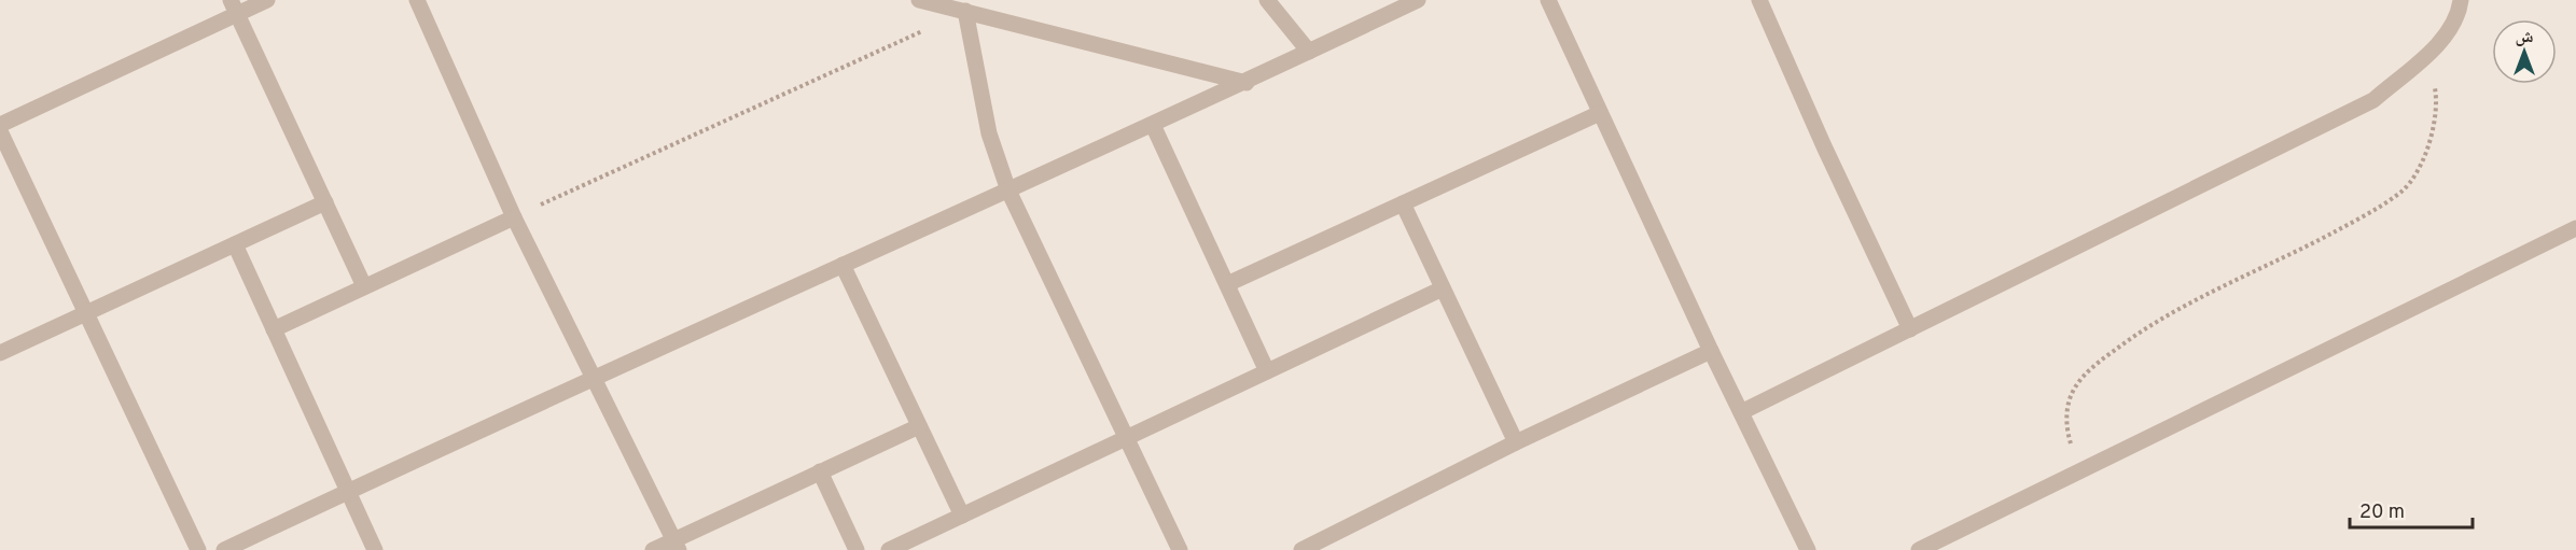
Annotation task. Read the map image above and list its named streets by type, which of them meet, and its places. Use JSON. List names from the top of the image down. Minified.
{"scale_bar":"20 m","north":"top"}
